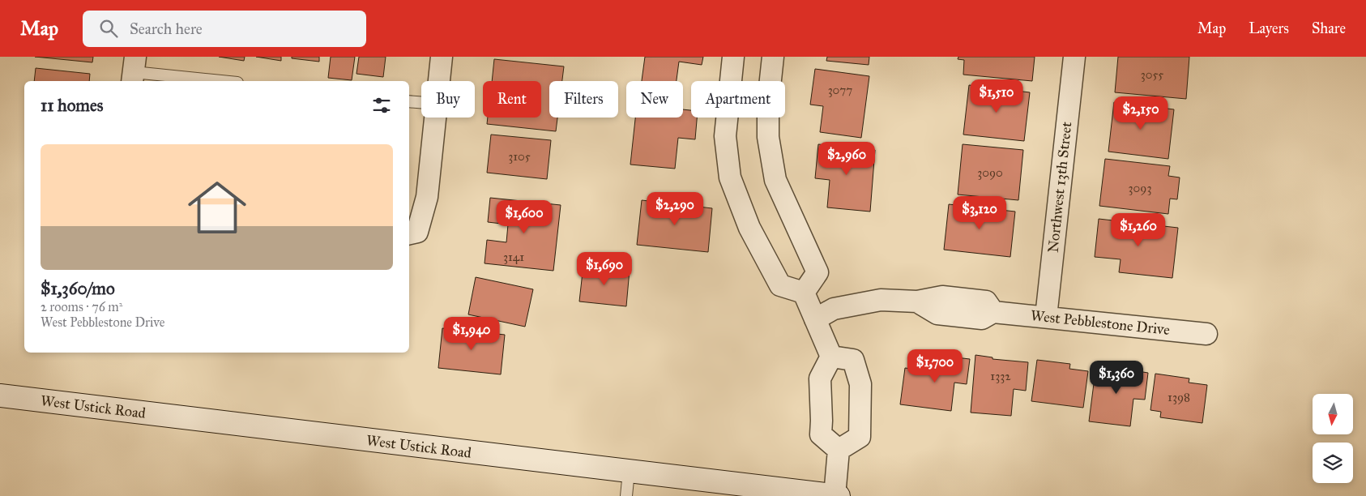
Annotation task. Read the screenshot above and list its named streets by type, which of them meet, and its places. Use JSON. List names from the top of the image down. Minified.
{"streets":{"main road":["West Ustick Road"],"street":["Northwest 13th Street","West Pebblestone Drive"]},"crossings":[["Northwest 13th Street","West Pebblestone Drive"]],"house_numbers":["3055","3077","3105","3090","3093","3141","1332","1398"],"north":"bottom","page":{"header":"Map","search":"Search here","nav":["Map","Layers","Share"],"price":["$1,510","$2,150","$2,960","$2,290","$3,120","$1,600","$1,260","$1,690","$1,940","$1,700","$1,360"],"chip":["Buy","Rent","Filters","New","Apartment"],"heading":"11 homes","list":[{"name":"$1,360/mo","note":"2 rooms · 76 m² · West Pebblestone Drive"}]}}
